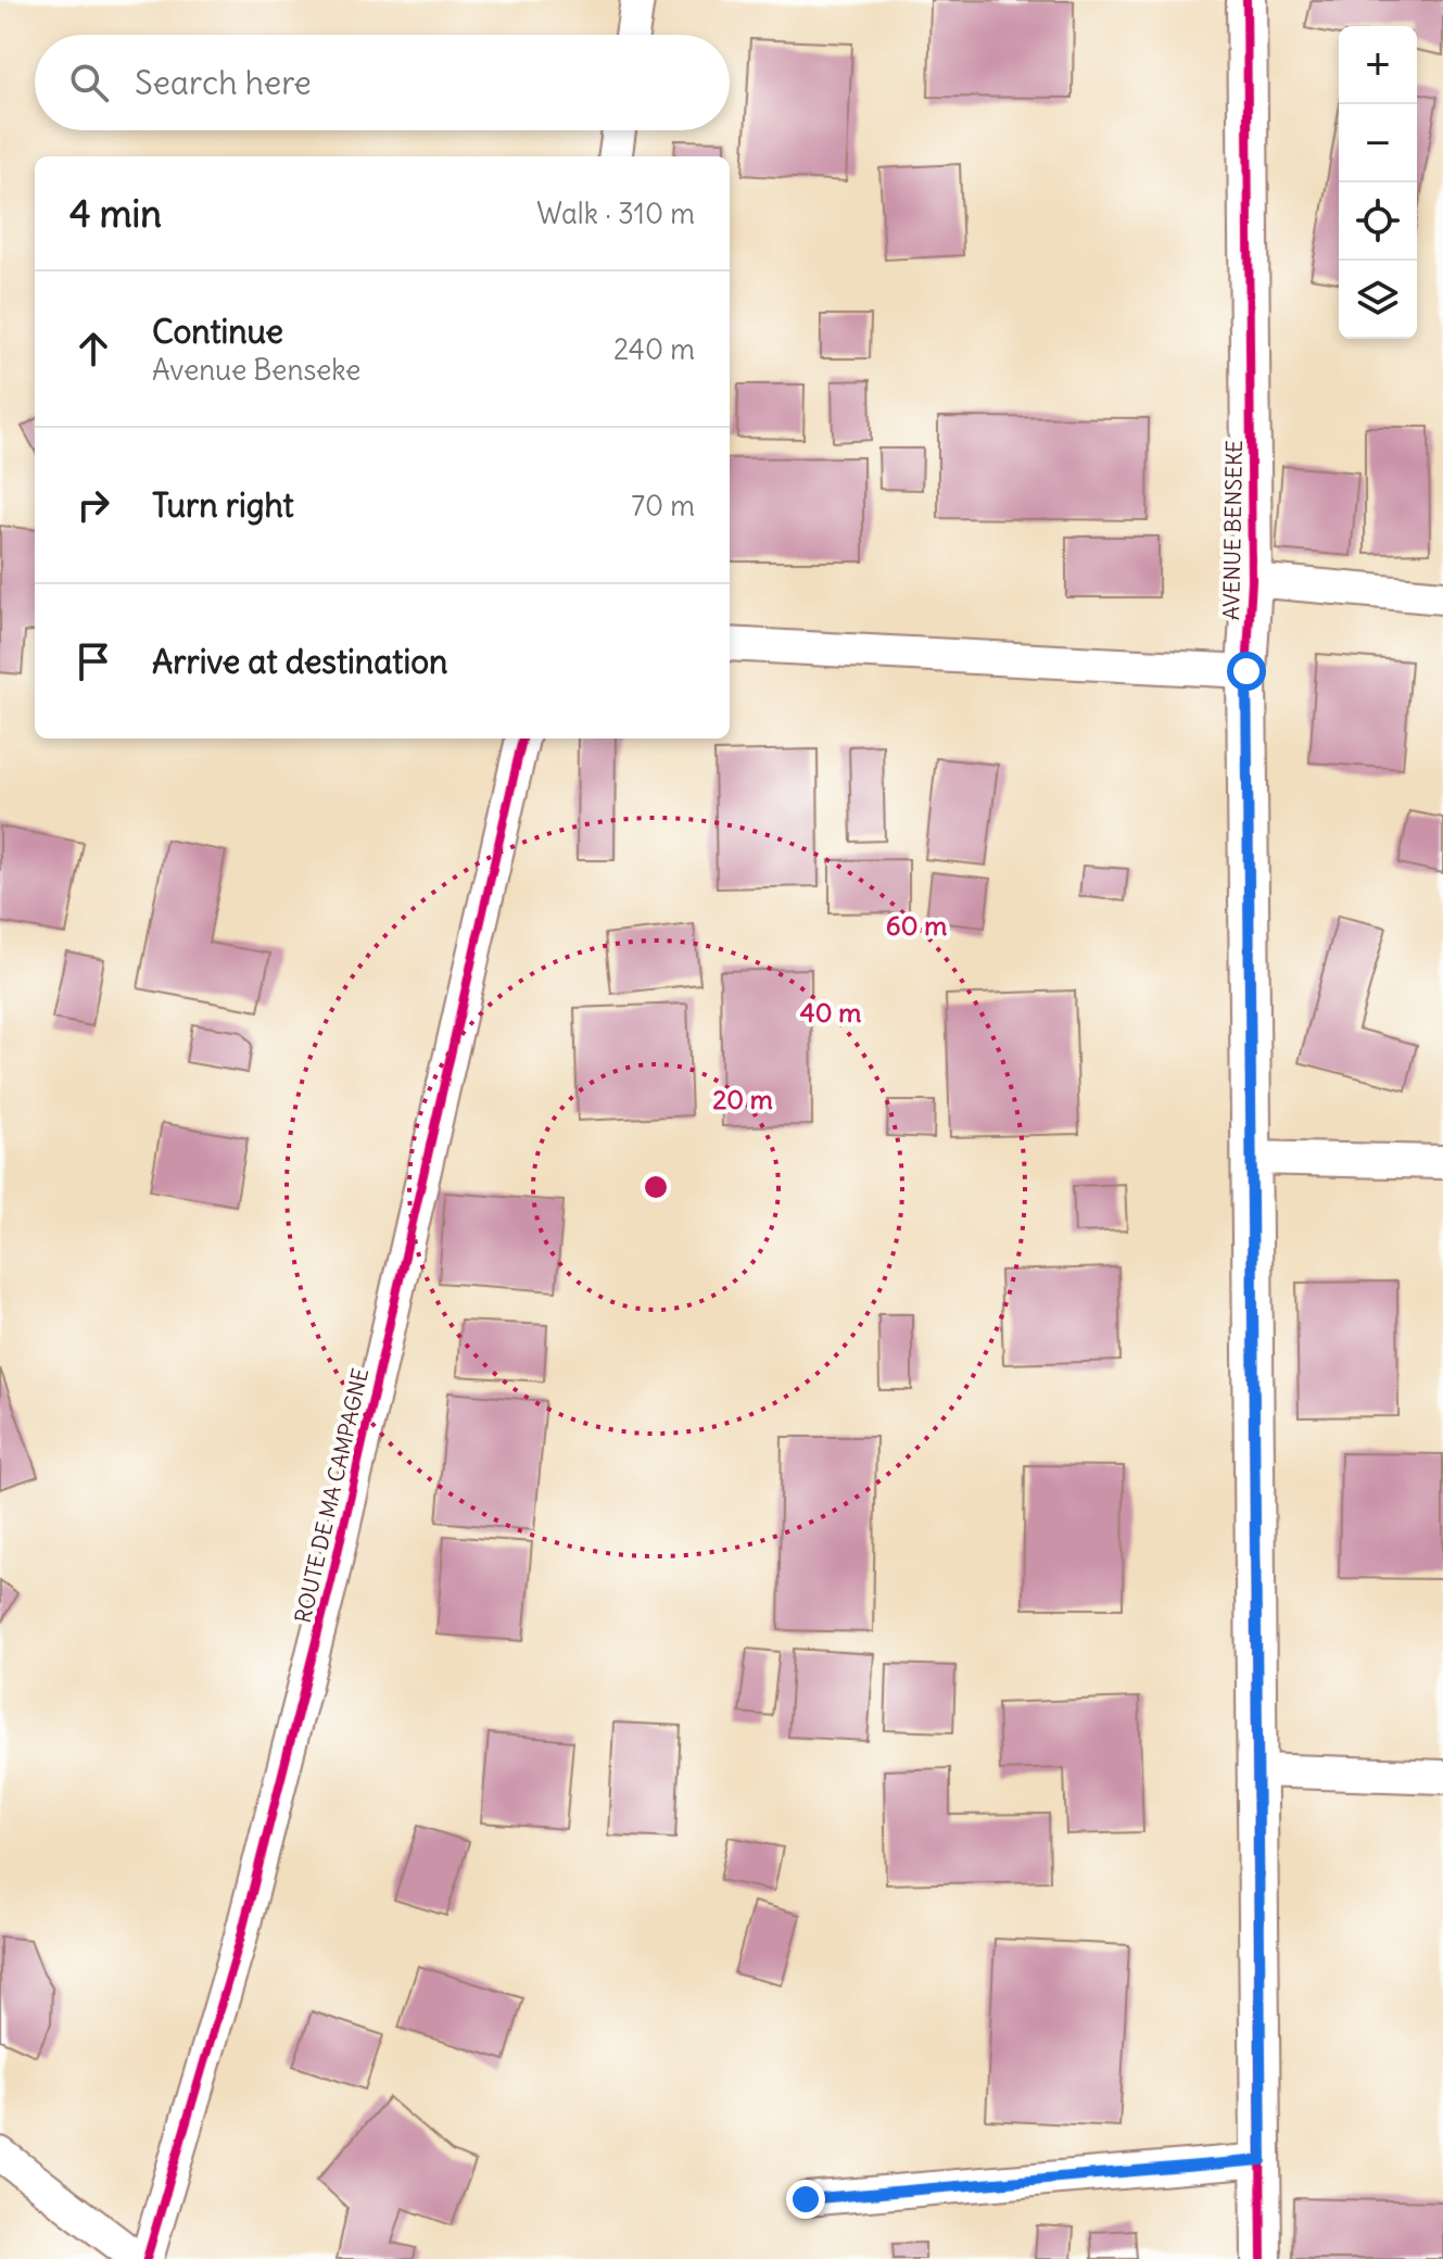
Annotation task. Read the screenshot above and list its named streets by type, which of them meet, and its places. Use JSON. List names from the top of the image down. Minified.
{"streets":{"street":["AVENUE BENSEKE","ROUTE DE MA CAMPAGNE"]},"page":{"map_buttons":["+","−"],"search":"Search here","heading":["4 min","Walk · 310 m"],"list":[["Continue","Avenue Benseke","240 m"],["Turn right","70 m"],"Arrive at destination"]},"rings":["60 m","40 m","20 m"]}
